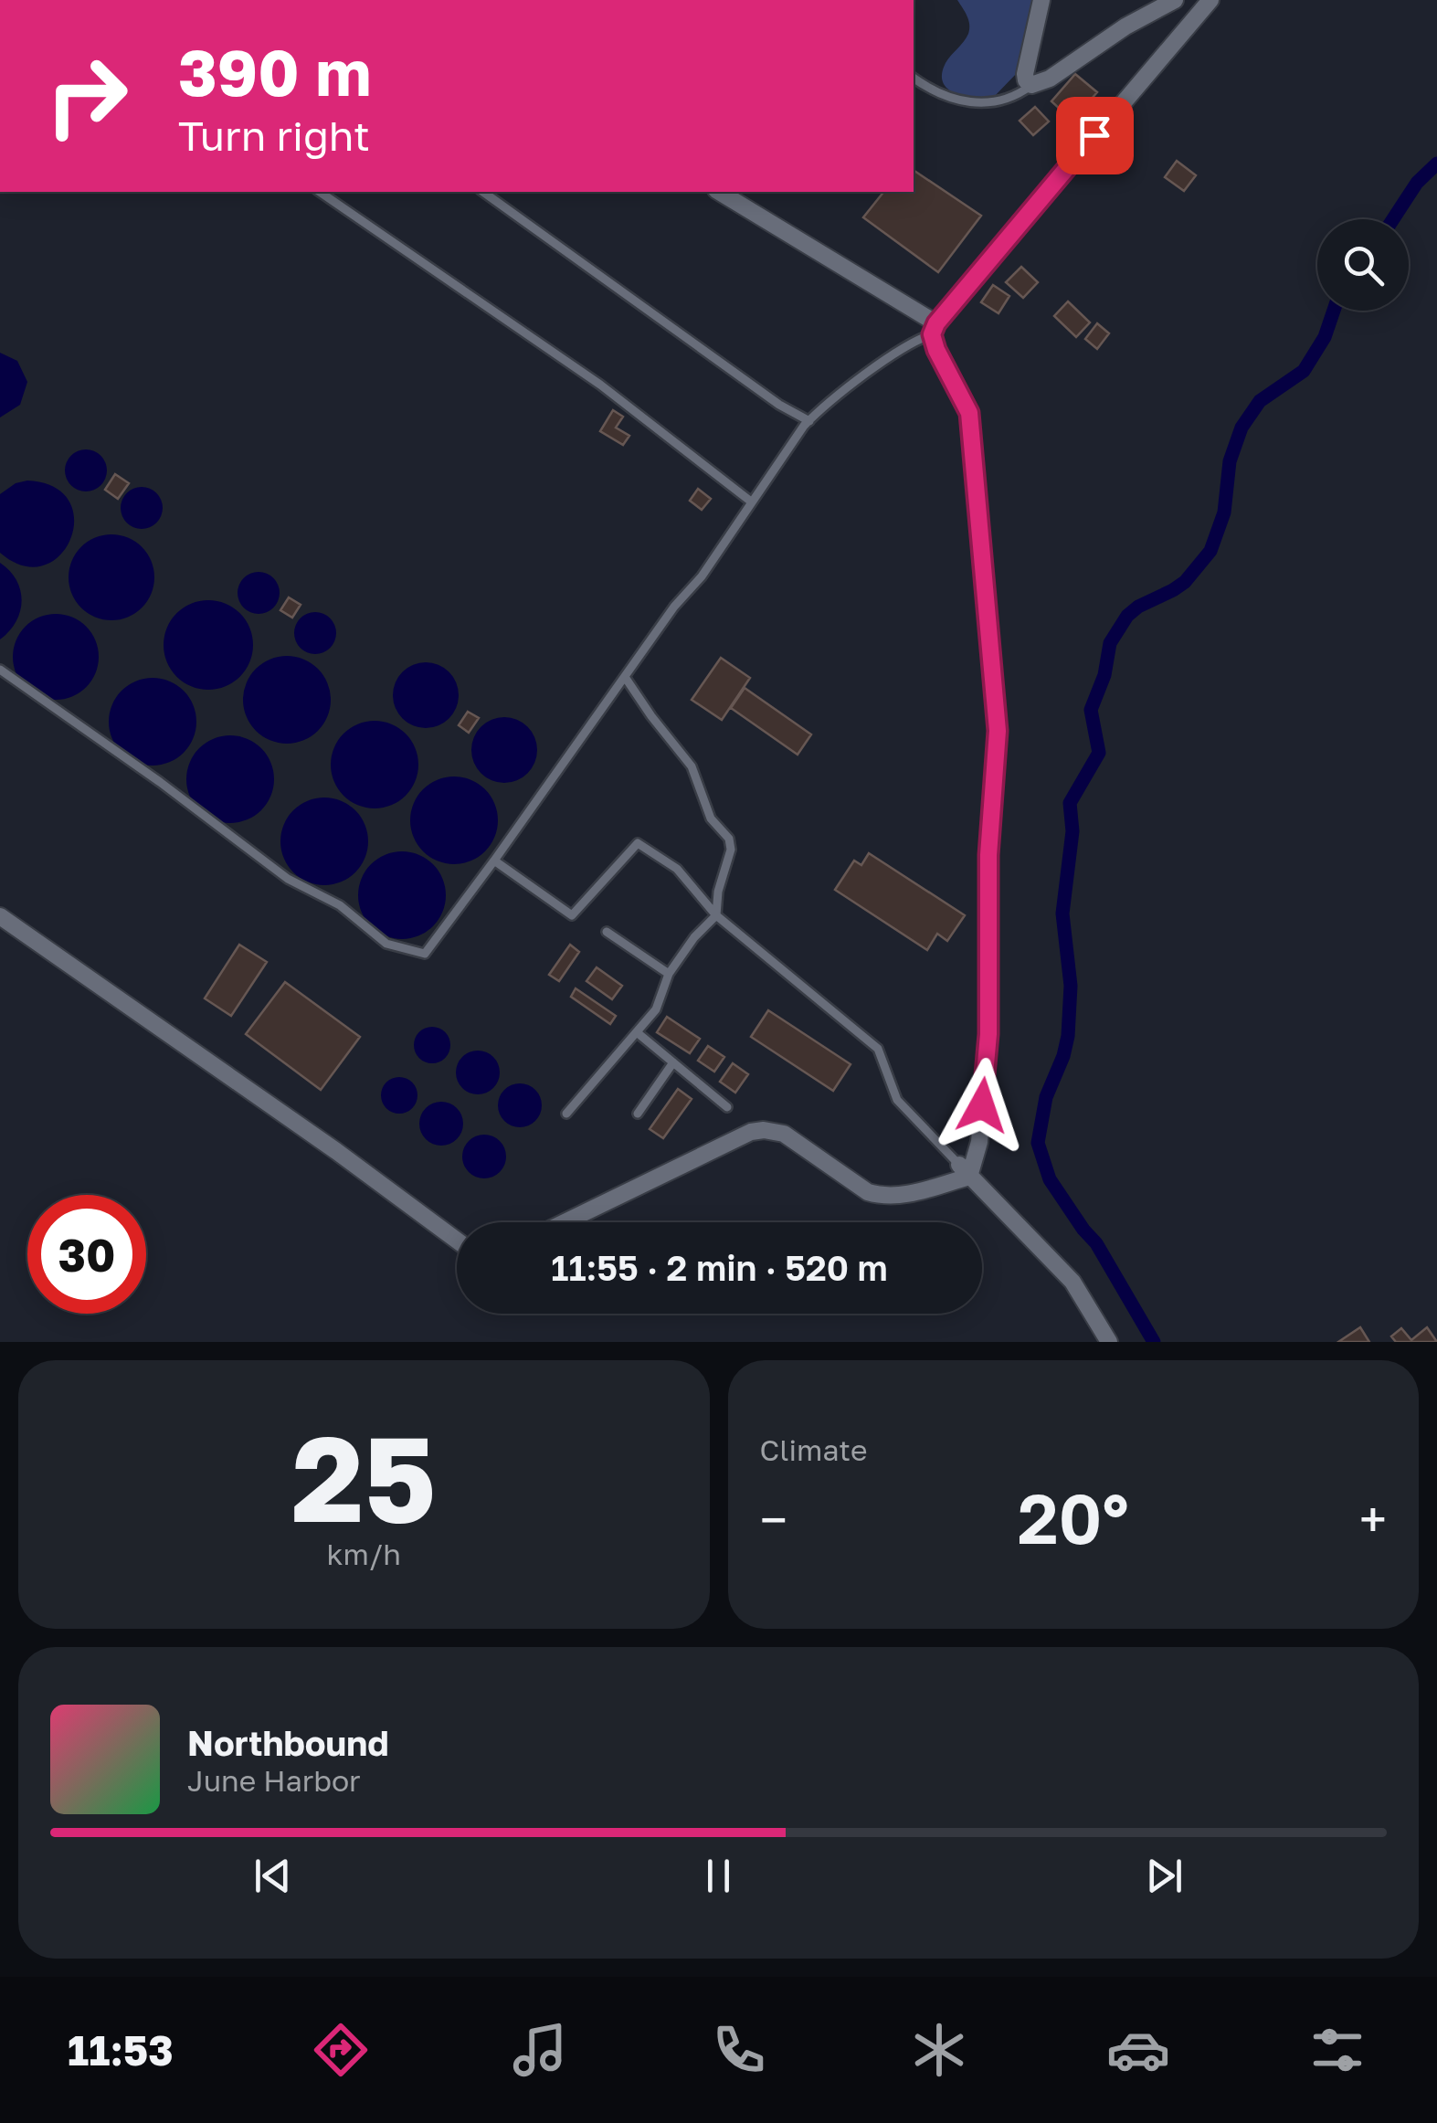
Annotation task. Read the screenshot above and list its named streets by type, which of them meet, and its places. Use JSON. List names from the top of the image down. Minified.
{"page":{"turn":["390 m","Turn right"],"limit":"30","trip":"11:55 · 2 min · 520 m","tile":[["25","km/h"],"Climate"],"heat":["−","20°","+"],"song":["Northbound","June Harbor"],"tabs":"11:53"}}
